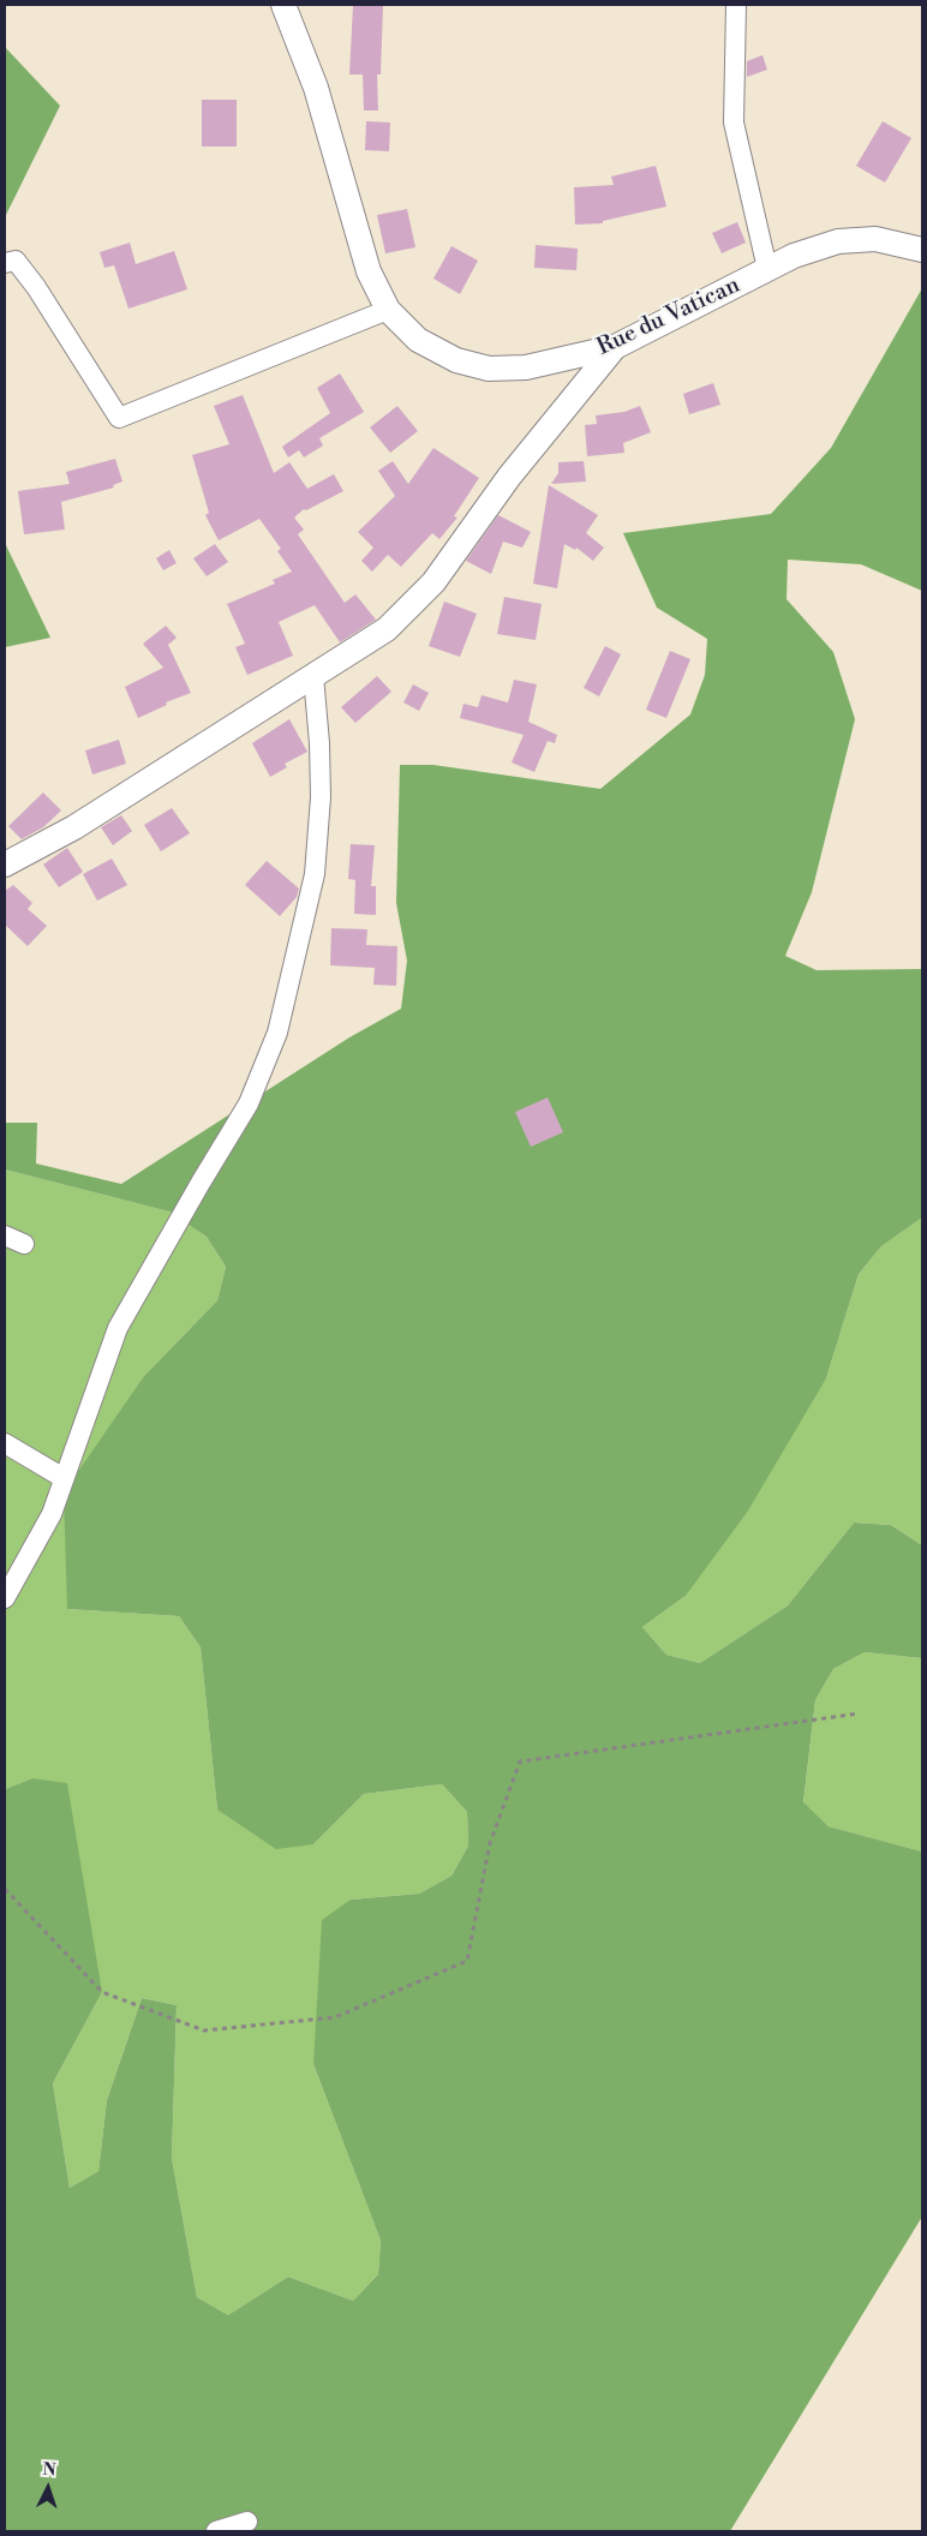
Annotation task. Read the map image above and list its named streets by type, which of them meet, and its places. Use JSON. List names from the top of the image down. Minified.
{"streets":{"street":["Rue du Vatican"]},"north":"top"}
